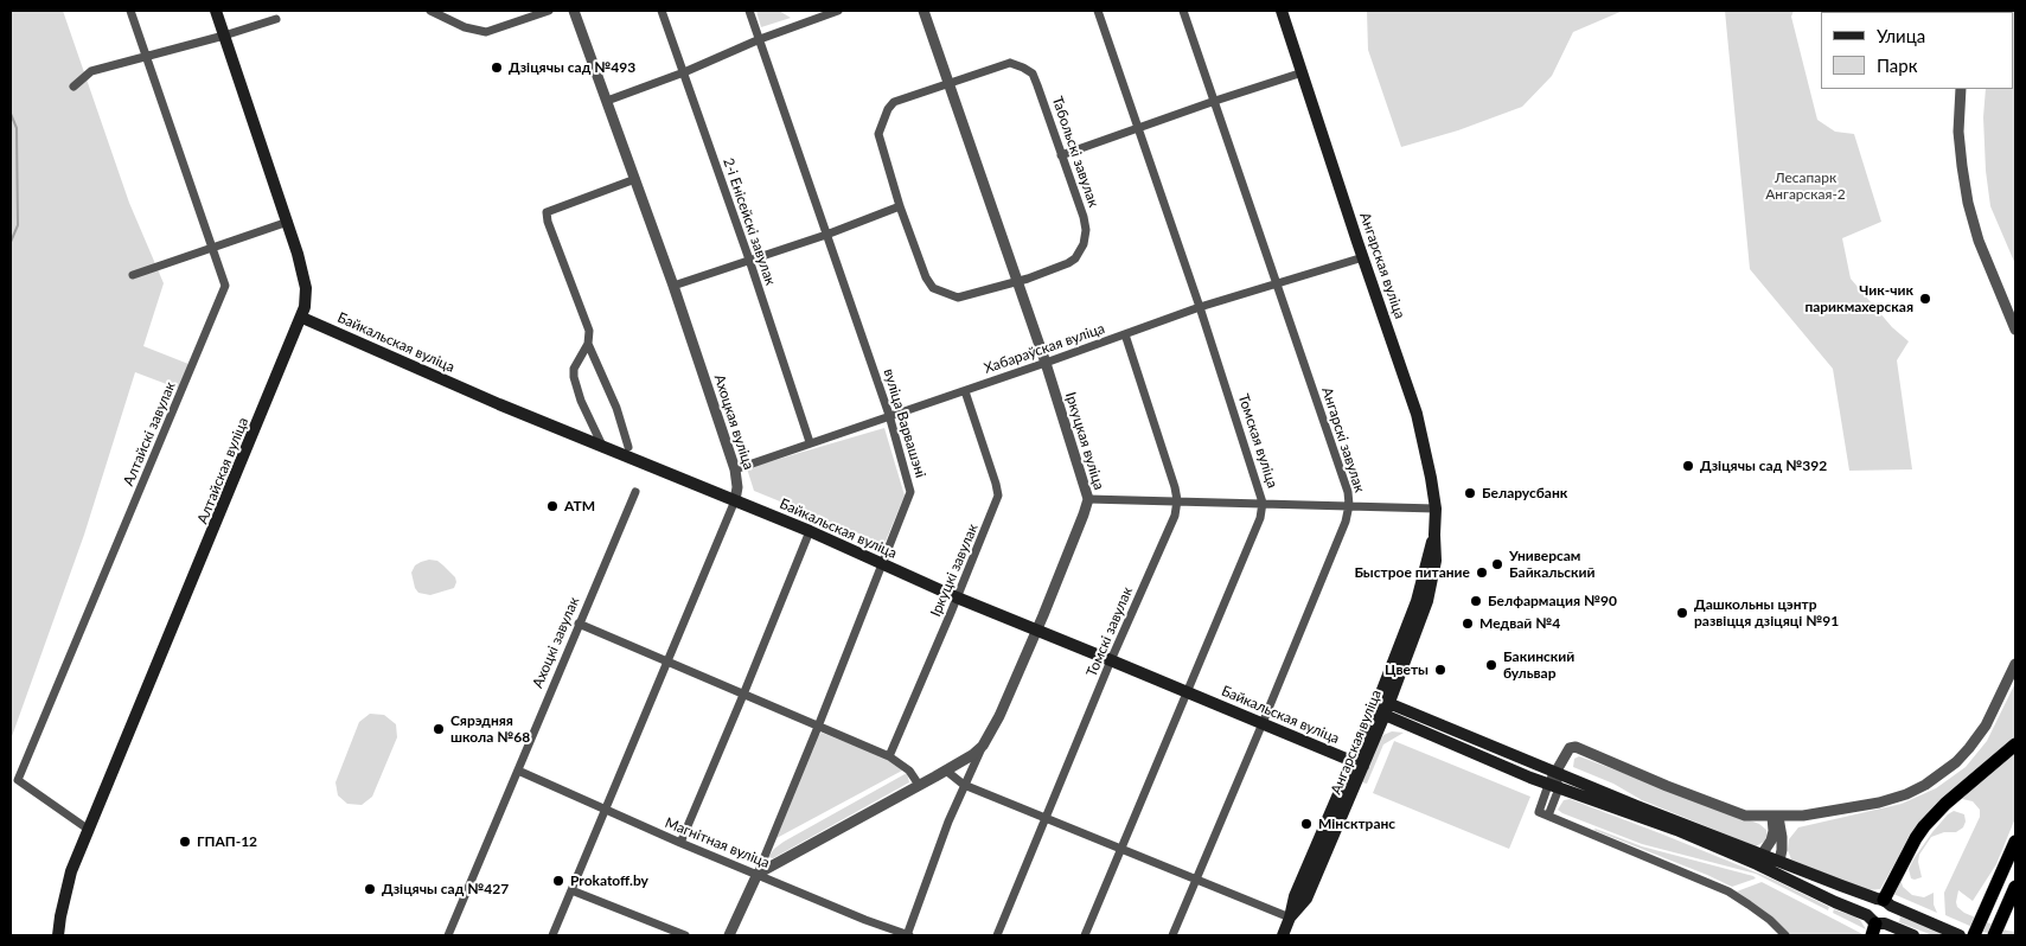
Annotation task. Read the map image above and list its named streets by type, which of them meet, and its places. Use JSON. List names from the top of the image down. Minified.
{"streets":{"main road":["Ангарская вуліца","Байкальская вуліца","Алтайская вуліца"],"street":["Табольскі завулак","2-і Енісейскі завулак","Хабараўская вуліца","Ахоцкая вуліца","вуліца Варвашэні","Алтайскі завулак","Ангарскі завулак","Іркуцкая вуліца","Томская вуліца","Іркуцкі завулак","Томскі завулак","Ахоцкі завулак","Магнітная вуліца"]},"crossings":[["Табольскі завулак","Іркуцкая вуліца"],["2-і Енісейскі завулак","Хабараўская вуліца"],["Ангарская вуліца","Байкальская вуліца"],["Ангарская вуліца","Хабараўская вуліца"],["Байкальская вуліца","Ахоцкая вуліца"],["Байкальская вуліца","вуліца Варвашэні"],["Байкальская вуліца","Ангарскі завулак"],["Байкальская вуліца","Іркуцкая вуліца"],["Байкальская вуліца","Томская вуліца"],["Байкальская вуліца","Алтайская вуліца"],["Байкальская вуліца","Іркуцкі завулак"],["Байкальская вуліца","Томскі завулак"],["Хабараўская вуліца","Ахоцкая вуліца"],["Хабараўская вуліца","вуліца Варвашэні"],["Хабараўская вуліца","Ангарскі завулак"],["Хабараўская вуліца","Іркуцкая вуліца"],["Хабараўская вуліца","Томская вуліца"],["Хабараўская вуліца","Іркуцкі завулак"],["Ахоцкая вуліца","Магнітная вуліца"],["вуліца Варвашэні","Магнітная вуліца"],["Алтайскі завулак","Алтайская вуліца"],["Іркуцкая вуліца","Магнітная вуліца"],["Ахоцкі завулак","Магнітная вуліца"]],"parks":["Лесапарк Ангарская-2"],"places":["Дзіцячы сад №493","Чик-чик парикмахерская","Дзіцячы сад №392","Беларусбанк","АТМ","Универсам Байкальский","Быстрое питание","Белфармация №90","Дашкольны цэнтр развіцця дзіцяці №91","Медвай №4","Бакинский бульвар","Цветы","Сярэдняя школа №68","Мінсктранс","ГПАП-12","Prokatoff.by","Дзіцячы сад №427"],"legend":["Улица","Парк"]}
